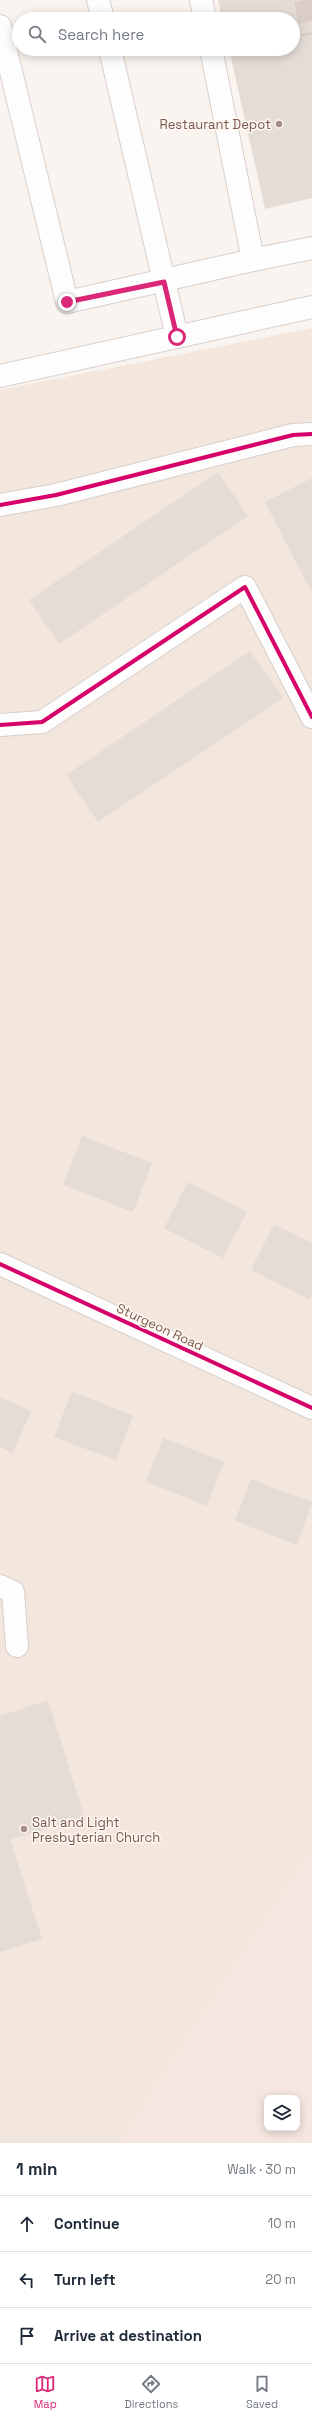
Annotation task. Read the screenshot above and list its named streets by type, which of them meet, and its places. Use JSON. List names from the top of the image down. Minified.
{"streets":{"street":["Sturgeon Road"]},"places":["Restaurant Depot","Salt and Light Presbyterian Church"],"page":{"search":"Search here","heading":["1 min","Walk · 30 m"],"list":[["Continue","10 m"],["Turn left","20 m"],"Arrive at destination"],"nav":["Map","Directions","Saved"]}}
